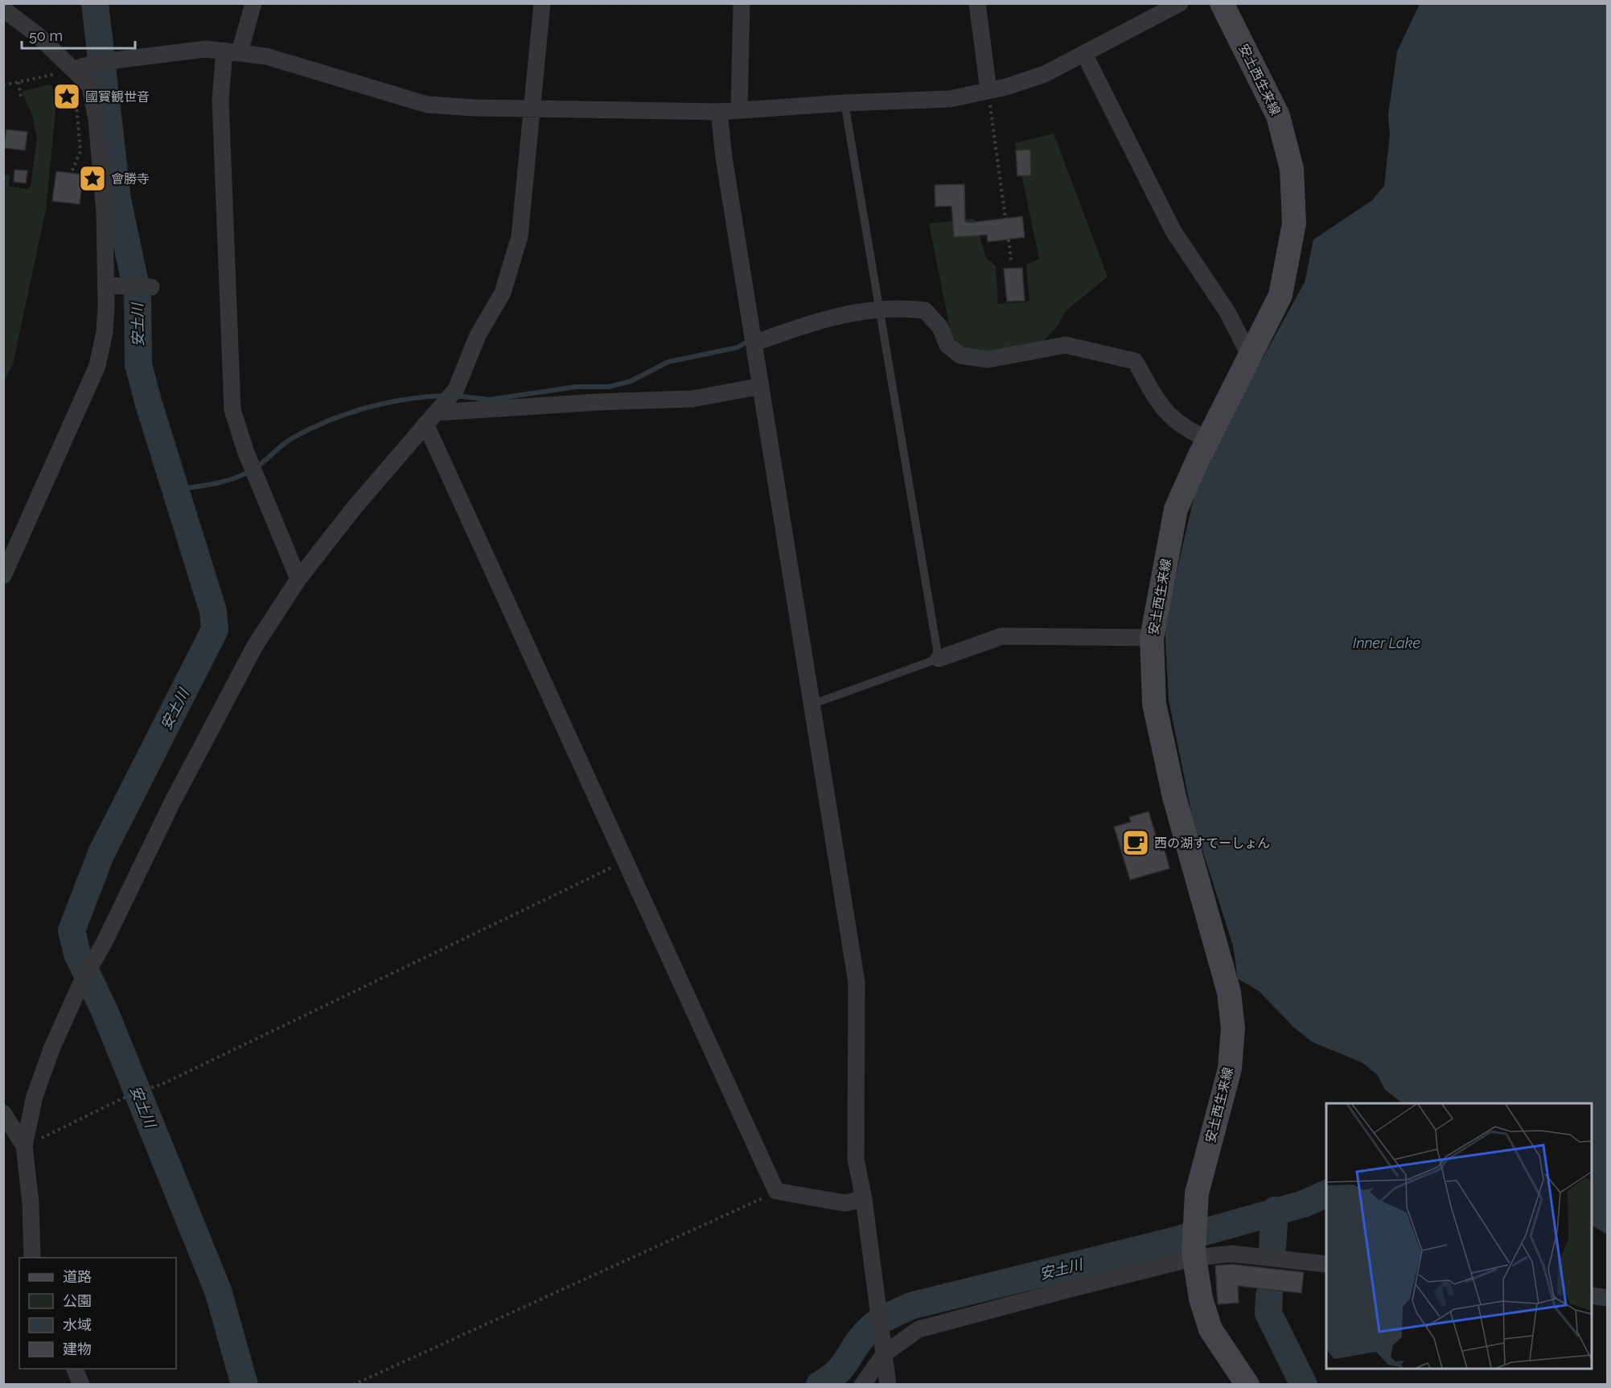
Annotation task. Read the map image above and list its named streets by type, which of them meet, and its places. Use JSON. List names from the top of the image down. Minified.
{"streets":{"main road":["安土西生来線"]},"water":["安土川","Inner Lake"],"places":{"place":["國寳観世音","會勝寺"],"cafe":["西の湖すてーしょん"]},"legend":["道路","公園","水域","建物"],"scale_bar":"50 m"}
